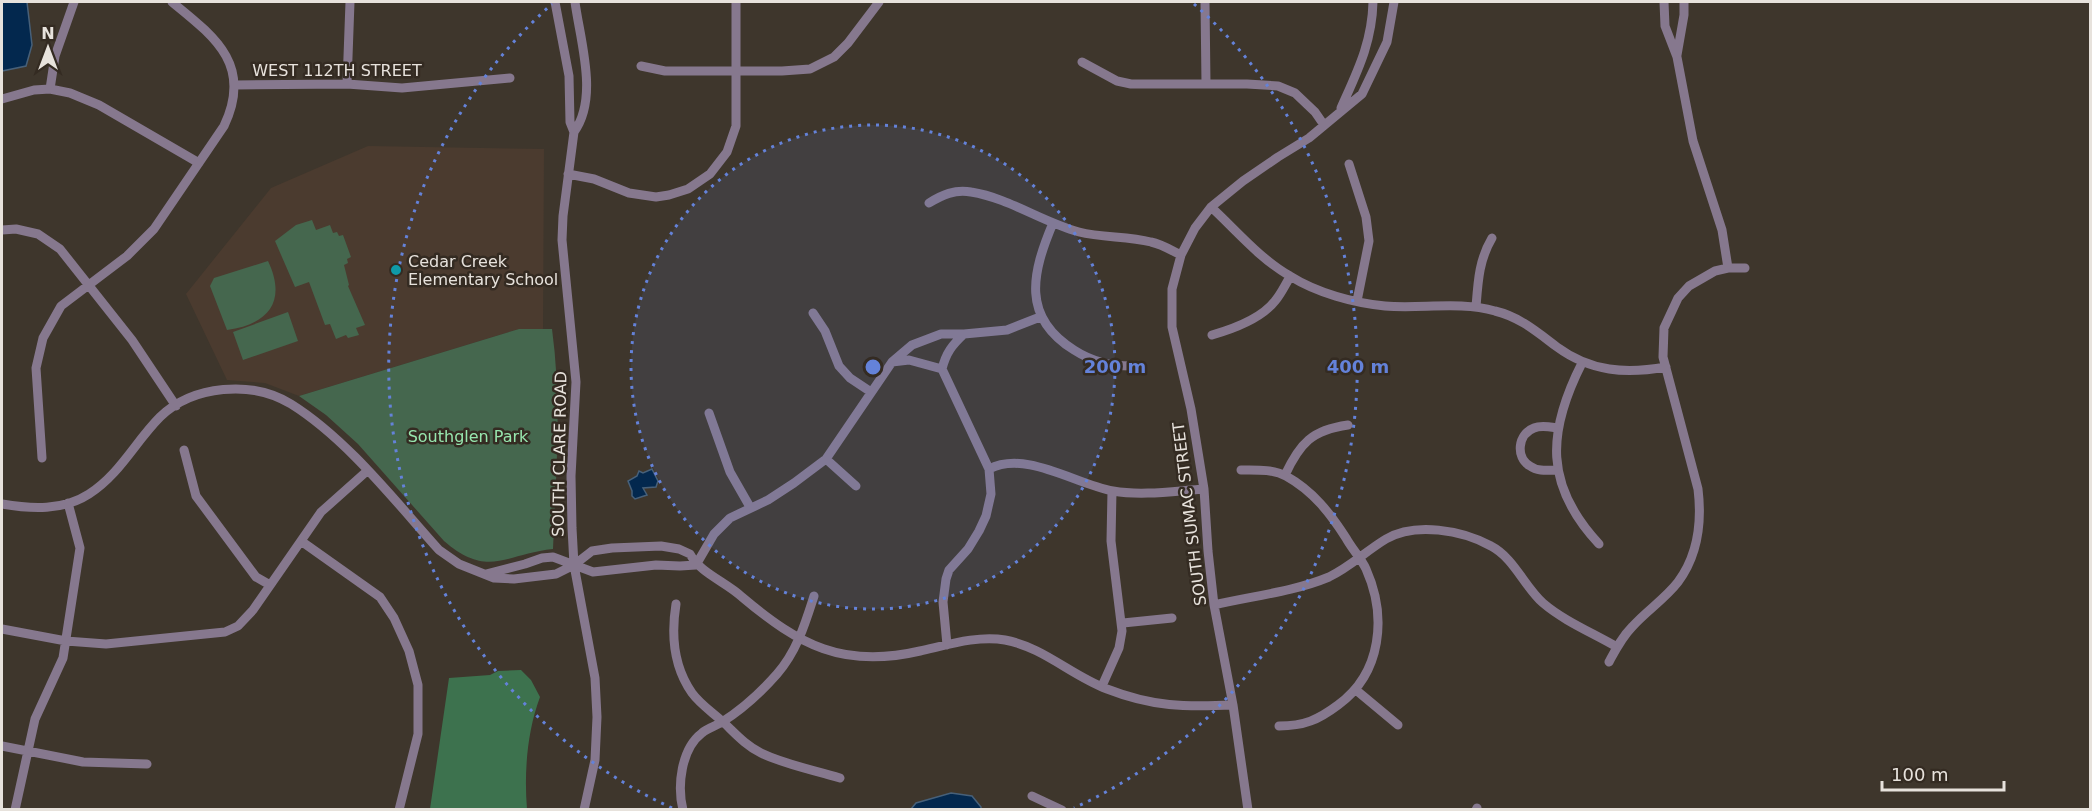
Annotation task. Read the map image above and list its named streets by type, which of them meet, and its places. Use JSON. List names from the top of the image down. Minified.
{"streets":{"street":["WEST 112TH STREET","SOUTH CLARE ROAD","SOUTH SUMAC STREET"]},"parks":["Southglen Park"],"places":["Cedar Creek Elementary School"],"scale_bar":"100 m","north":"top","rings":["200 m","400 m"]}
